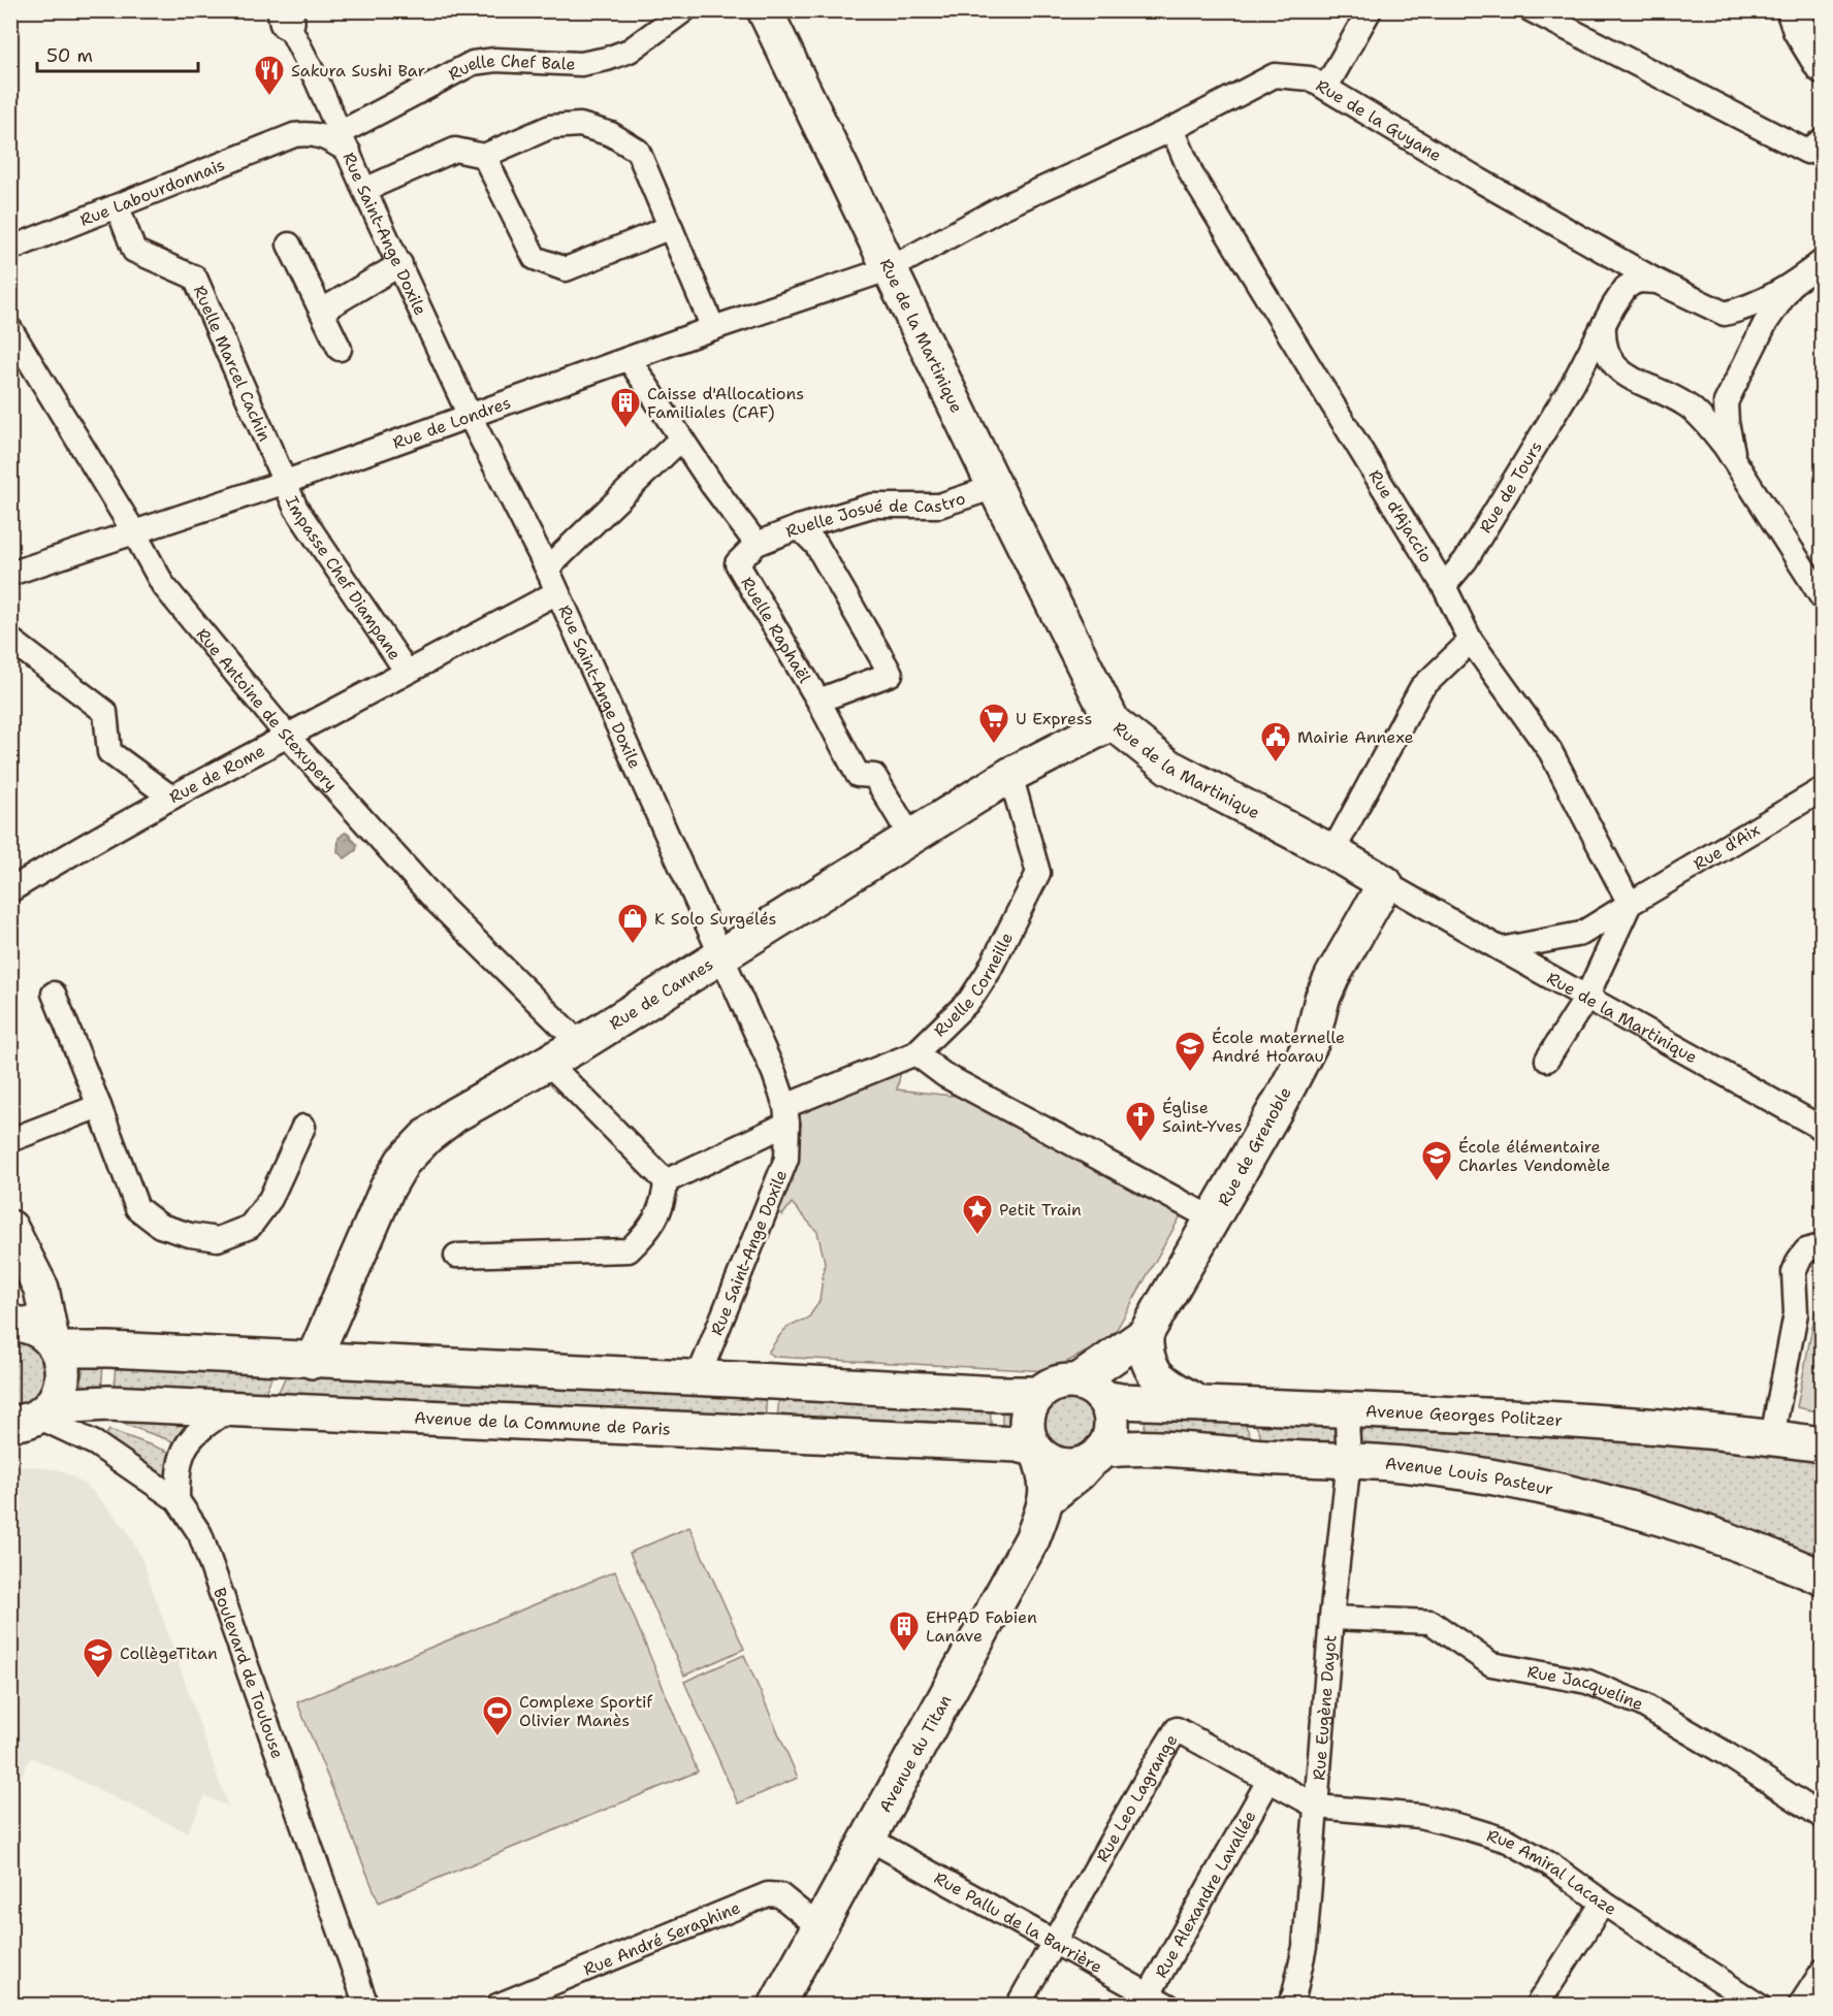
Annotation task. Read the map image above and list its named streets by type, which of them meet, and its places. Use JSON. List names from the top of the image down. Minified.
{"streets":{"main road":["Rue de la Martinique","Rue de Cannes","Rue de Grenoble","Avenue Georges Politzer","Avenue de la Commune de Paris","Avenue Louis Pasteur","Avenue du Titan"],"street":["Ruelle Chef Bale","Rue de la Guyane","Rue Labourdonnais","Rue Saint-Ange Doxile","Ruelle Marcel Cachin","Rue de Londres","Rue de Tours","Ruelle Josué de Castro","Rue d'Ajaccio","Impasse Chef Diampane","Ruelle Raphaël","Rue Antoine de Stexupery","Rue de Rome","Rue d'Aix","Ruelle Corneille","Boulevard de Toulouse","Rue Jacqueline","Rue Eugène Dayot","Rue Leo Lagrange","Rue Amiral Lacaze","Rue Alexandre Lavallée","Rue Pallu de la Barrière","Rue André Seraphine"]},"crossings":[["Ruelle Chef Bale","Rue Saint-Ange Doxile"],["Rue de la Guyane","Rue de la Martinique"],["Rue de la Guyane","Rue de Londres"],["Rue de la Guyane","Rue de Tours"],["Rue de la Guyane","Rue d'Ajaccio"],["Rue Labourdonnais","Ruelle Marcel Cachin"],["Rue Saint-Ange Doxile","Rue de Londres"],["Rue Saint-Ange Doxile","Rue de Rome"],["Rue Saint-Ange Doxile","Ruelle Corneille"],["Rue Saint-Ange Doxile","Rue de Cannes"],["Rue de la Martinique","Rue de Londres"],["Rue de la Martinique","Ruelle Josué de Castro"],["Rue de la Martinique","Rue d'Aix"],["Rue de la Martinique","Rue de Cannes"],["Rue de la Martinique","Rue de Grenoble"],["Ruelle Marcel Cachin","Rue de Londres"],["Ruelle Marcel Cachin","Impasse Chef Diampane"],["Rue de Londres","Impasse Chef Diampane"],["Rue de Londres","Rue Antoine de Stexupery"],["Rue de Tours","Rue d'Ajaccio"],["Ruelle Josué de Castro","Ruelle Raphaël"],["Rue d'Ajaccio","Rue d'Aix"],["Impasse Chef Diampane","Rue de Rome"],["Ruelle Raphaël","Rue de Cannes"],["Rue Antoine de Stexupery","Rue de Rome"],["Rue Antoine de Stexupery","Rue de Cannes"],["Ruelle Corneille","Rue de Cannes"],["Rue de Grenoble","Avenue Georges Politzer"],["Rue de Grenoble","Avenue de la Commune de Paris"],["Rue de Grenoble","Avenue Louis Pasteur"],["Rue de Grenoble","Avenue du Titan"],["Avenue Georges Politzer","Avenue de la Commune de Paris"],["Avenue Georges Politzer","Avenue Louis Pasteur"],["Avenue Georges Politzer","Rue Eugène Dayot"],["Avenue Georges Politzer","Avenue du Titan"],["Avenue de la Commune de Paris","Avenue Louis Pasteur"],["Avenue de la Commune de Paris","Boulevard de Toulouse"],["Avenue de la Commune de Paris","Avenue du Titan"],["Avenue Louis Pasteur","Rue Eugène Dayot"],["Avenue Louis Pasteur","Avenue du Titan"],["Rue Jacqueline","Rue Eugène Dayot"],["Rue Eugène Dayot","Rue Leo Lagrange"],["Rue Eugène Dayot","Rue Amiral Lacaze"],["Avenue du Titan","Rue Pallu de la Barrière"],["Avenue du Titan","Rue André Seraphine"],["Rue Leo Lagrange","Rue Amiral Lacaze"],["Rue Leo Lagrange","Rue Alexandre Lavallée"],["Rue Leo Lagrange","Rue Pallu de la Barrière"],["Rue Alexandre Lavallée","Rue Pallu de la Barrière"]],"places":{"restaurant":["Sakura Sushi Bar"],"building":["Caisse d'Allocations Familiales (CAF)","EHPAD Fabien Lanave"],"supermarket":["U Express"],"public building":["Mairie Annexe"],"shop":["K Solo Surgelés"],"school or university":["École maternelle André Hoarau","École élémentaire Charles Vendomèle","CollègeTitan"],"church":["Église Saint-Yves"],"place":["Petit Train"],"sports":["Complexe Sportif Olivier Manès"]},"scale_bar":"50 m"}
